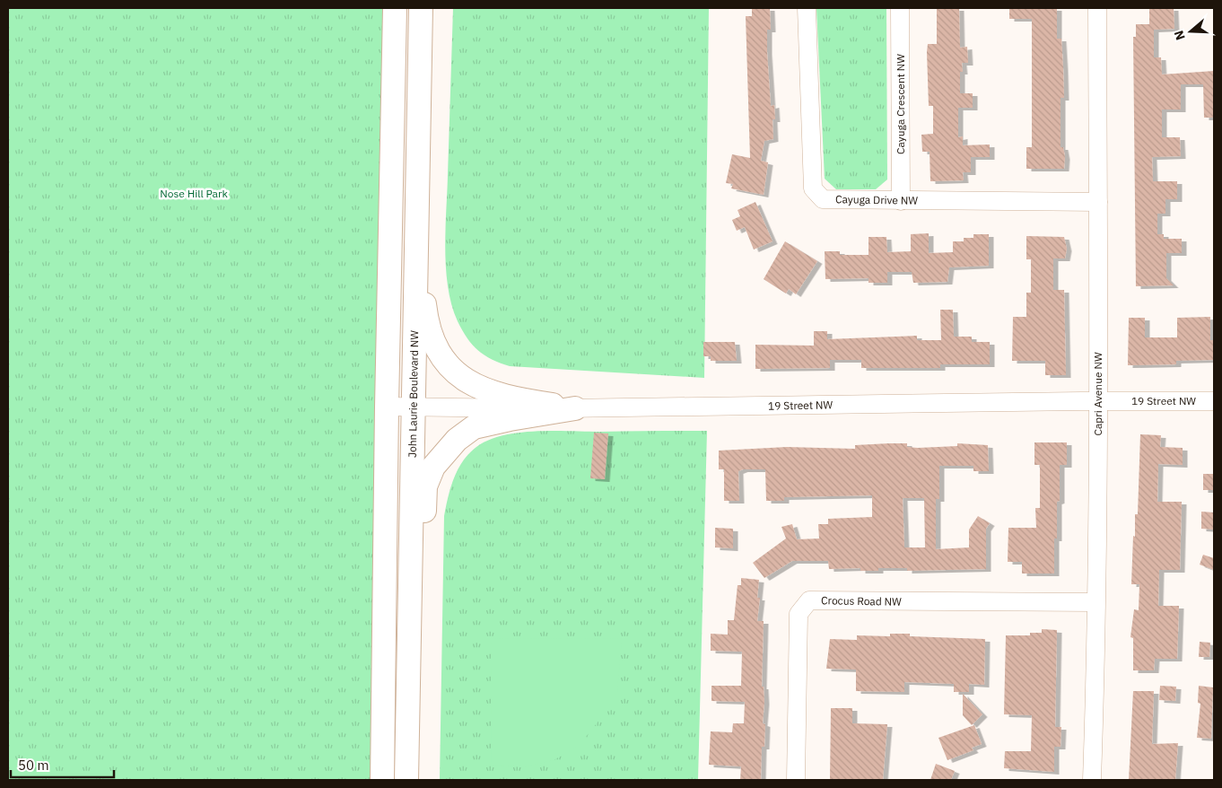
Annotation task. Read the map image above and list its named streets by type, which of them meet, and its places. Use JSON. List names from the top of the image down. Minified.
{"streets":{"main road":["John Laurie Boulevard NW"],"street":["Cayuga Crescent NW","Cayuga Drive NW","Capri Avenue NW","19 Street NW","Crocus Road NW"]},"crossings":[["Cayuga Crescent NW","Cayuga Drive NW"],["Cayuga Drive NW","Capri Avenue NW"],["John Laurie Boulevard NW","19 Street NW"],["Capri Avenue NW","19 Street NW"],["Capri Avenue NW","Crocus Road NW"]],"parks":["Nose Hill Park"],"scale_bar":"50 m","north":"left"}
